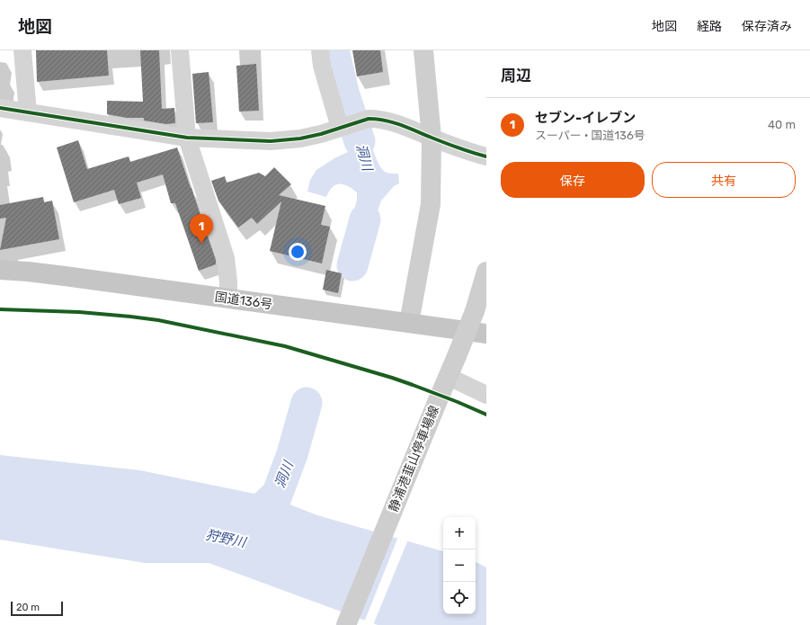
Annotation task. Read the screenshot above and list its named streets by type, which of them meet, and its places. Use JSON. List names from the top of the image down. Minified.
{"streets":{"highway":["国道136号"],"main road":["静浦港韮山停車場線"]},"water":["洞川","狩野川"],"scale_bar":"20 m","page":{"header":"地図","nav":["地図","経路","保存済み"],"heading":"周辺","list":[{"mark":"1","name":"セブン-イレブン","note":"スーパー · 国道136号","value":"40 m"}],"buttons":["保存","共有"],"pins":"1","map_buttons":["+","−"],"scale":"20 m"}}
